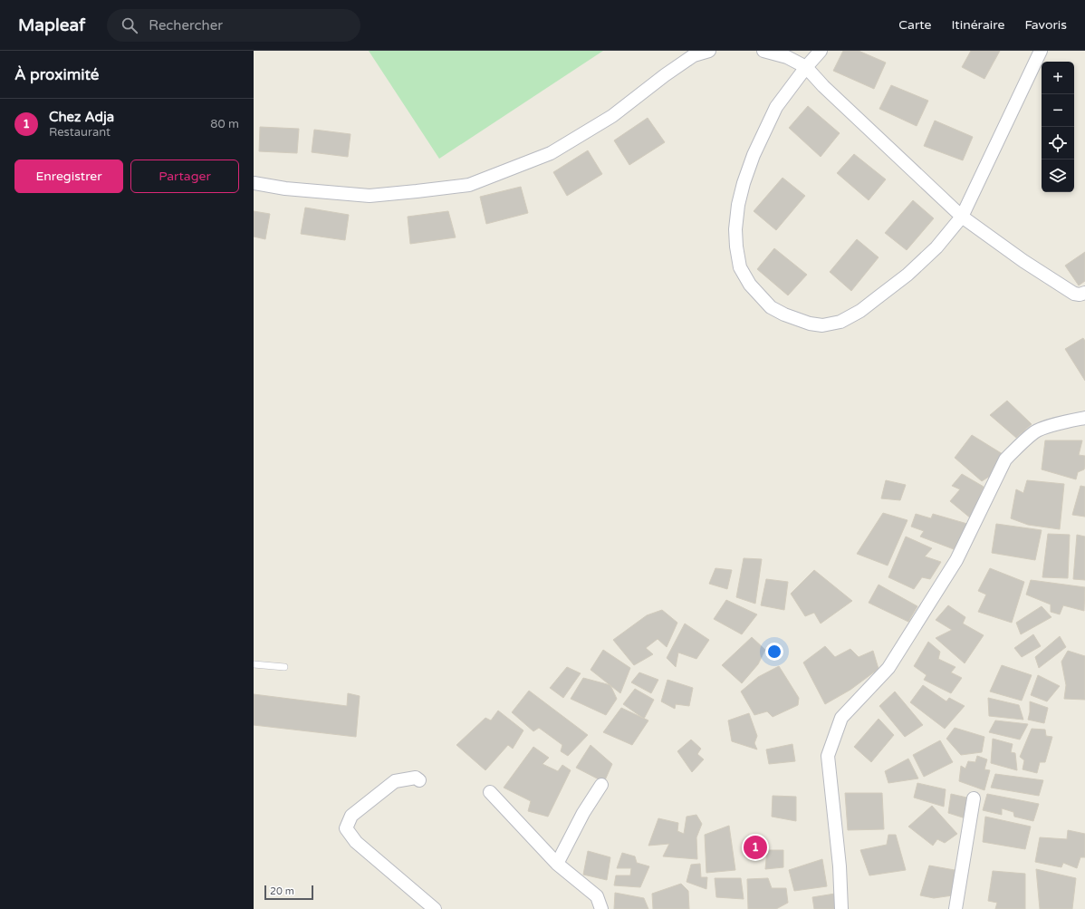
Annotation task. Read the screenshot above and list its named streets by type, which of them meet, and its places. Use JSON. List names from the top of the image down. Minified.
{"scale_bar":"20 m","page":{"header":"Mapleaf","search":"Rechercher","nav":["Carte","Itinéraire","Favoris"],"heading":"À proximité","map_buttons":["+","−"],"list":[{"mark":"1","name":"Chez Adja","note":"Restaurant","value":"80 m"}],"buttons":["Enregistrer","Partager"],"pins":"1","scale":"20 m"}}
